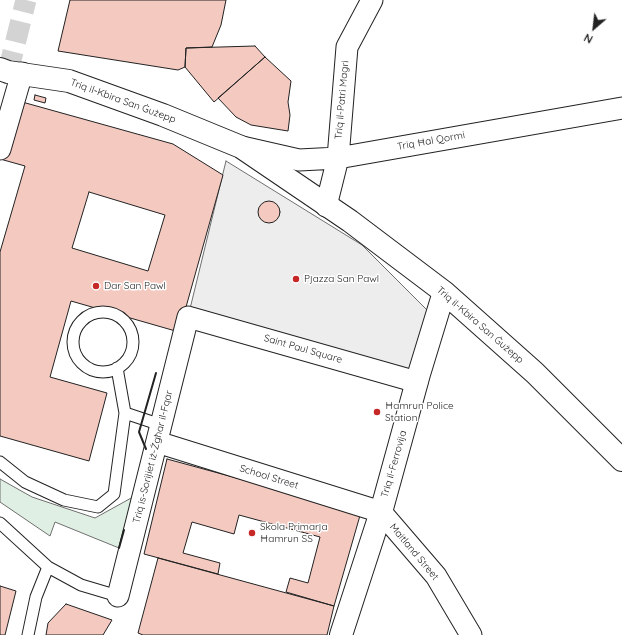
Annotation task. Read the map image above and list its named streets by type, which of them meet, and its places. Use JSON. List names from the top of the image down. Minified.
{"streets":{"main road":["Triq il-Kbira San Ġużepp","Triq il-Ferrovija"],"street":["Triq il-Patri Magri","Triq Ħal Qormi","Saint Paul Square","Triq is-Sorijiet iż-Żgħar il-Fqar","School Street","Maitland Street"]},"crossings":[["Triq il-Patri Magri","Triq il-Kbira San Ġużepp"],["Triq il-Patri Magri","Triq Ħal Qormi"],["Triq il-Kbira San Ġużepp","Triq Ħal Qormi"],["Triq il-Kbira San Ġużepp","Triq il-Ferrovija"],["Saint Paul Square","Triq is-Sorijiet iż-Żgħar il-Fqar"],["Saint Paul Square","Triq il-Ferrovija"],["Triq is-Sorijiet iż-Żgħar il-Fqar","School Street"],["Triq il-Ferrovija","School Street"],["Triq il-Ferrovija","Maitland Street"],["School Street","Maitland Street"]],"places":["Pjazza San Pawl","Dar San Pawl","Ħamrun Police Station","Skola Primarja Ħamrun SS"],"north":"bottom left"}
